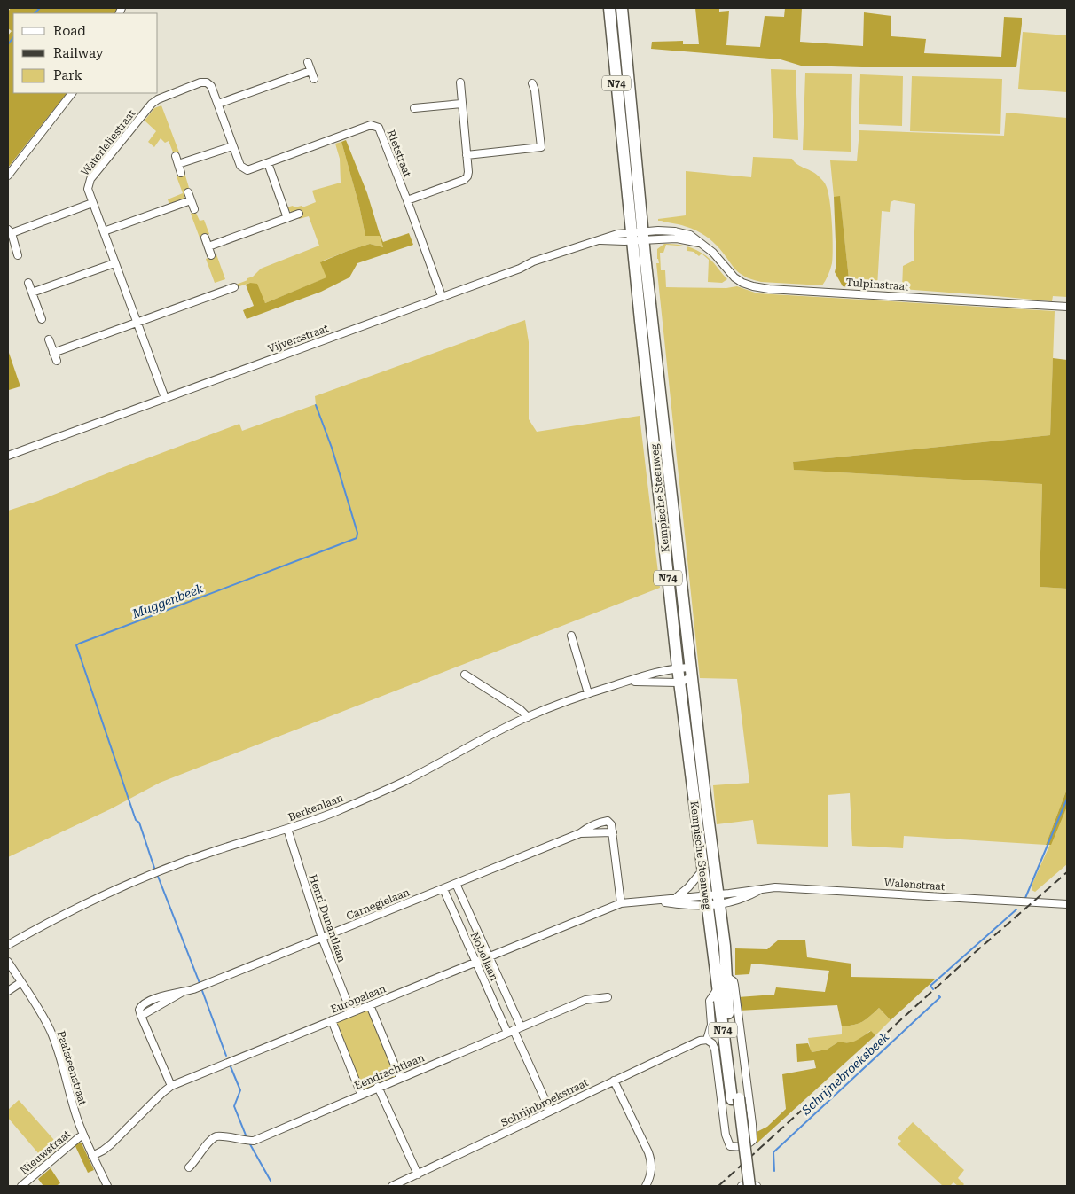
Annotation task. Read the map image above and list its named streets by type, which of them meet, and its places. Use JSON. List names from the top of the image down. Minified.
{"streets":{"main road":["N74","Kempische Steenweg"],"street":["Waterleliestraat","Rietstraat","Tulpinstraat","Vijversstraat","Berkenlaan","Walenstraat","Carnegielaan","Henri Dunantlaan","Nobellaan","Europalaan","Paalsteenstraat","Eendrachtlaan","Schrijnbroekstraat","Nieuwstraat"]},"crossings":[["Waterleliestraat","Rietstraat"],["Waterleliestraat","Vijversstraat"],["Rietstraat","Vijversstraat"],["Tulpinstraat","Vijversstraat"],["Tulpinstraat","Kempische Steenweg"],["Vijversstraat","Kempische Steenweg"],["Kempische Steenweg","Berkenlaan"],["Kempische Steenweg","Walenstraat"],["Kempische Steenweg","Europalaan"],["Kempische Steenweg","Schrijnbroekstraat"],["Berkenlaan","Henri Dunantlaan"],["Walenstraat","Europalaan"],["Carnegielaan","Henri Dunantlaan"],["Carnegielaan","Nobellaan"],["Carnegielaan","Europalaan"],["Henri Dunantlaan","Europalaan"],["Nobellaan","Europalaan"],["Nobellaan","Eendrachtlaan"],["Nobellaan","Schrijnbroekstraat"],["Europalaan","Paalsteenstraat"],["Paalsteenstraat","Nieuwstraat"]],"water":["Muggenbeek","Schrijnebroeksbeek"],"legend":["Road","Railway","Park"]}
